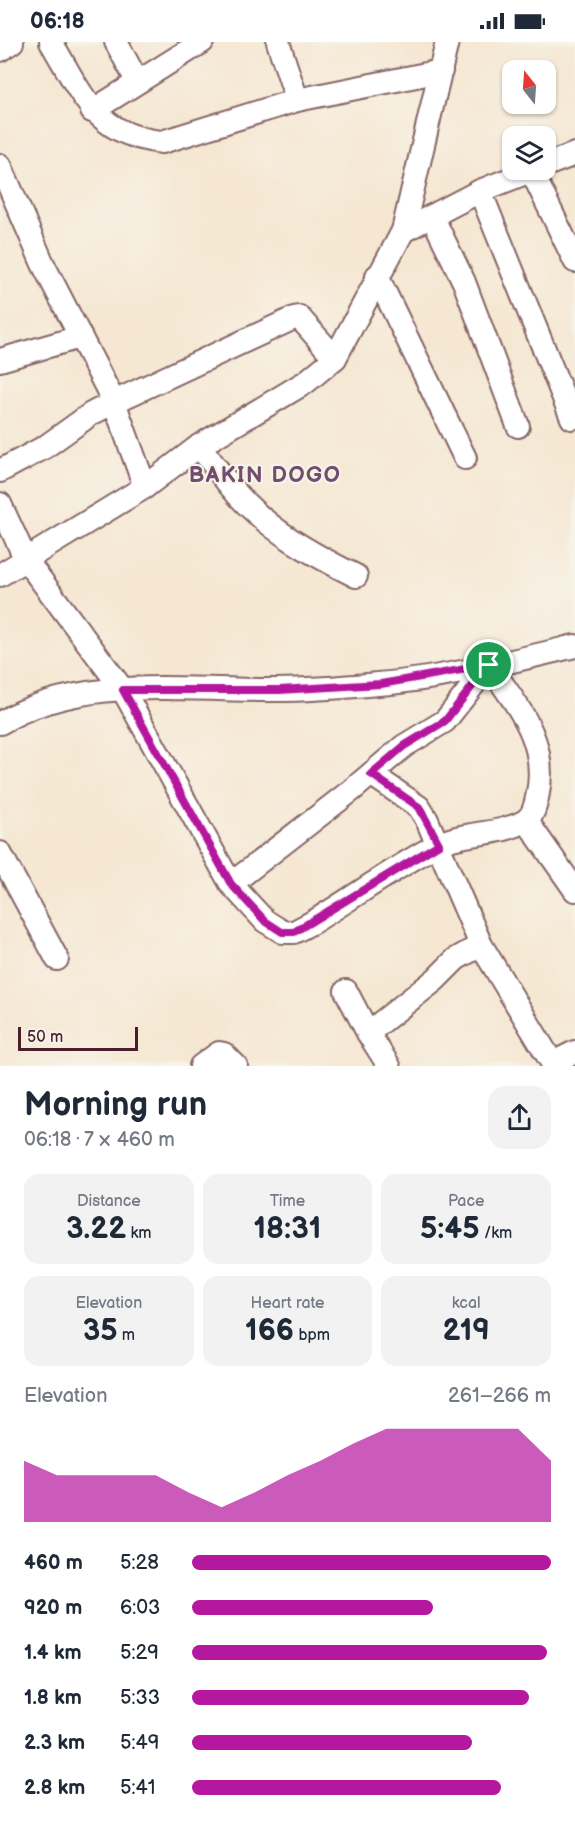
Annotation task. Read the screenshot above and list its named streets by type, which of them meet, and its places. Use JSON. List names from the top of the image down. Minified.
{"districts":["BAKIN DOGO"],"scale_bar":"50 m","north":"top","page":{"status":"06:18","scale":"50 m","heading":["Morning run","06:18 · 7 × 460 m"],"stats":[["Distance","3.22 km"],["Time","18:31"],["Pace","5:45 /km"],["Elevation","35 m"],["Heart rate","166 bpm"],["kcal","219"]],"chart":["Elevation","261–266 m"],"list":[{"name":"460 m","note":"5:28"},{"name":"920 m","note":"6:03"},{"name":"1.4 km","note":"5:29"},{"name":"1.8 km","note":"5:33"},{"name":"2.3 km","note":"5:49"},{"name":"2.8 km","note":"5:41"}]}}
